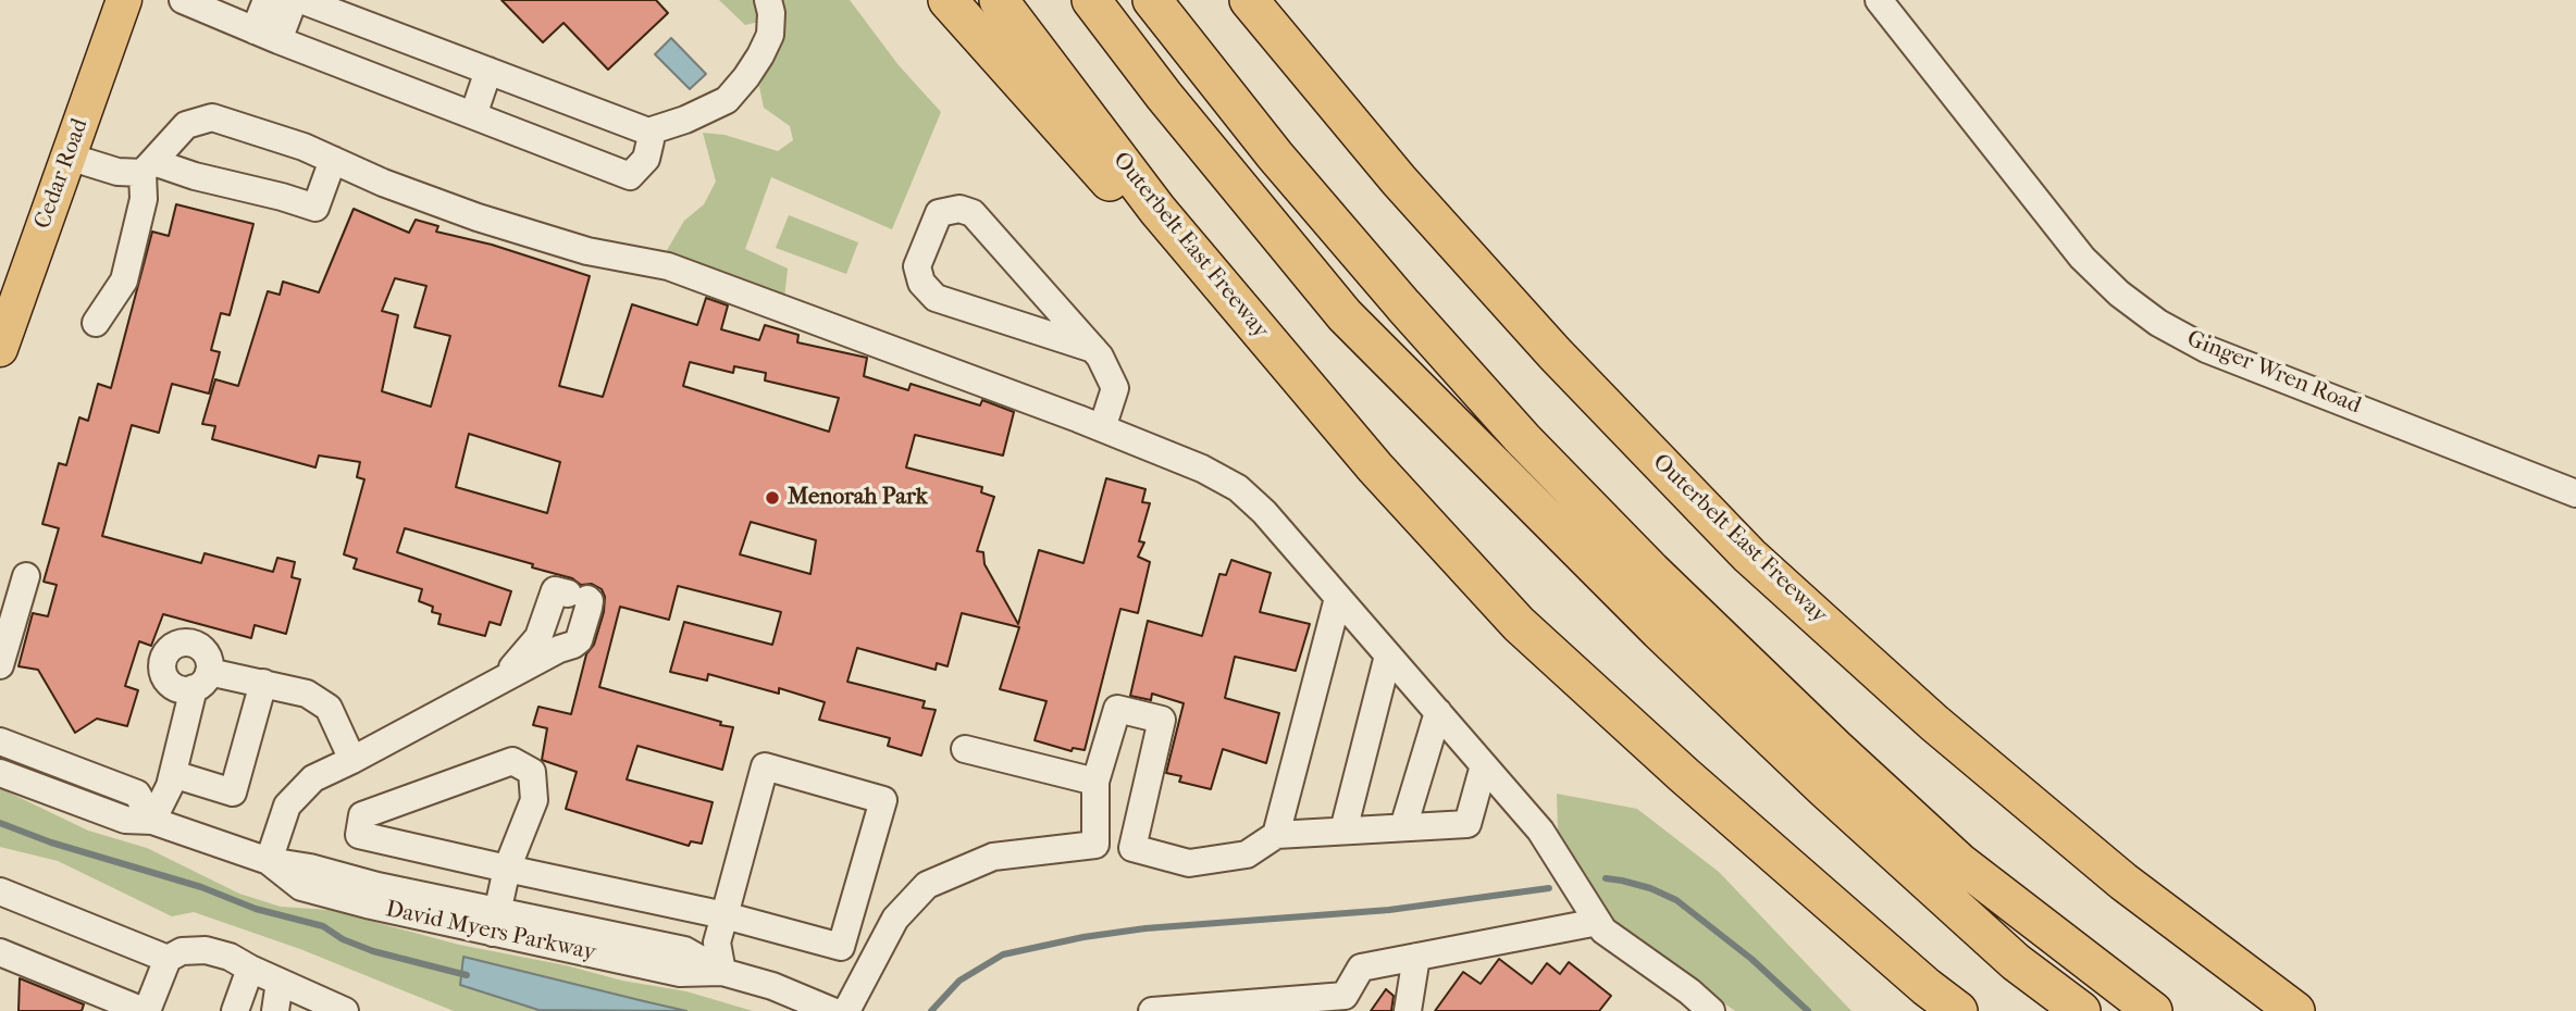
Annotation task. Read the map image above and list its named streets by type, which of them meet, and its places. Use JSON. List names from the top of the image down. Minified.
{"streets":{"highway":["Outerbelt East Freeway"],"main road":["Cedar Road"],"street":["Ginger Wren Road","David Myers Parkway"]},"places":["Menorah Park"]}
